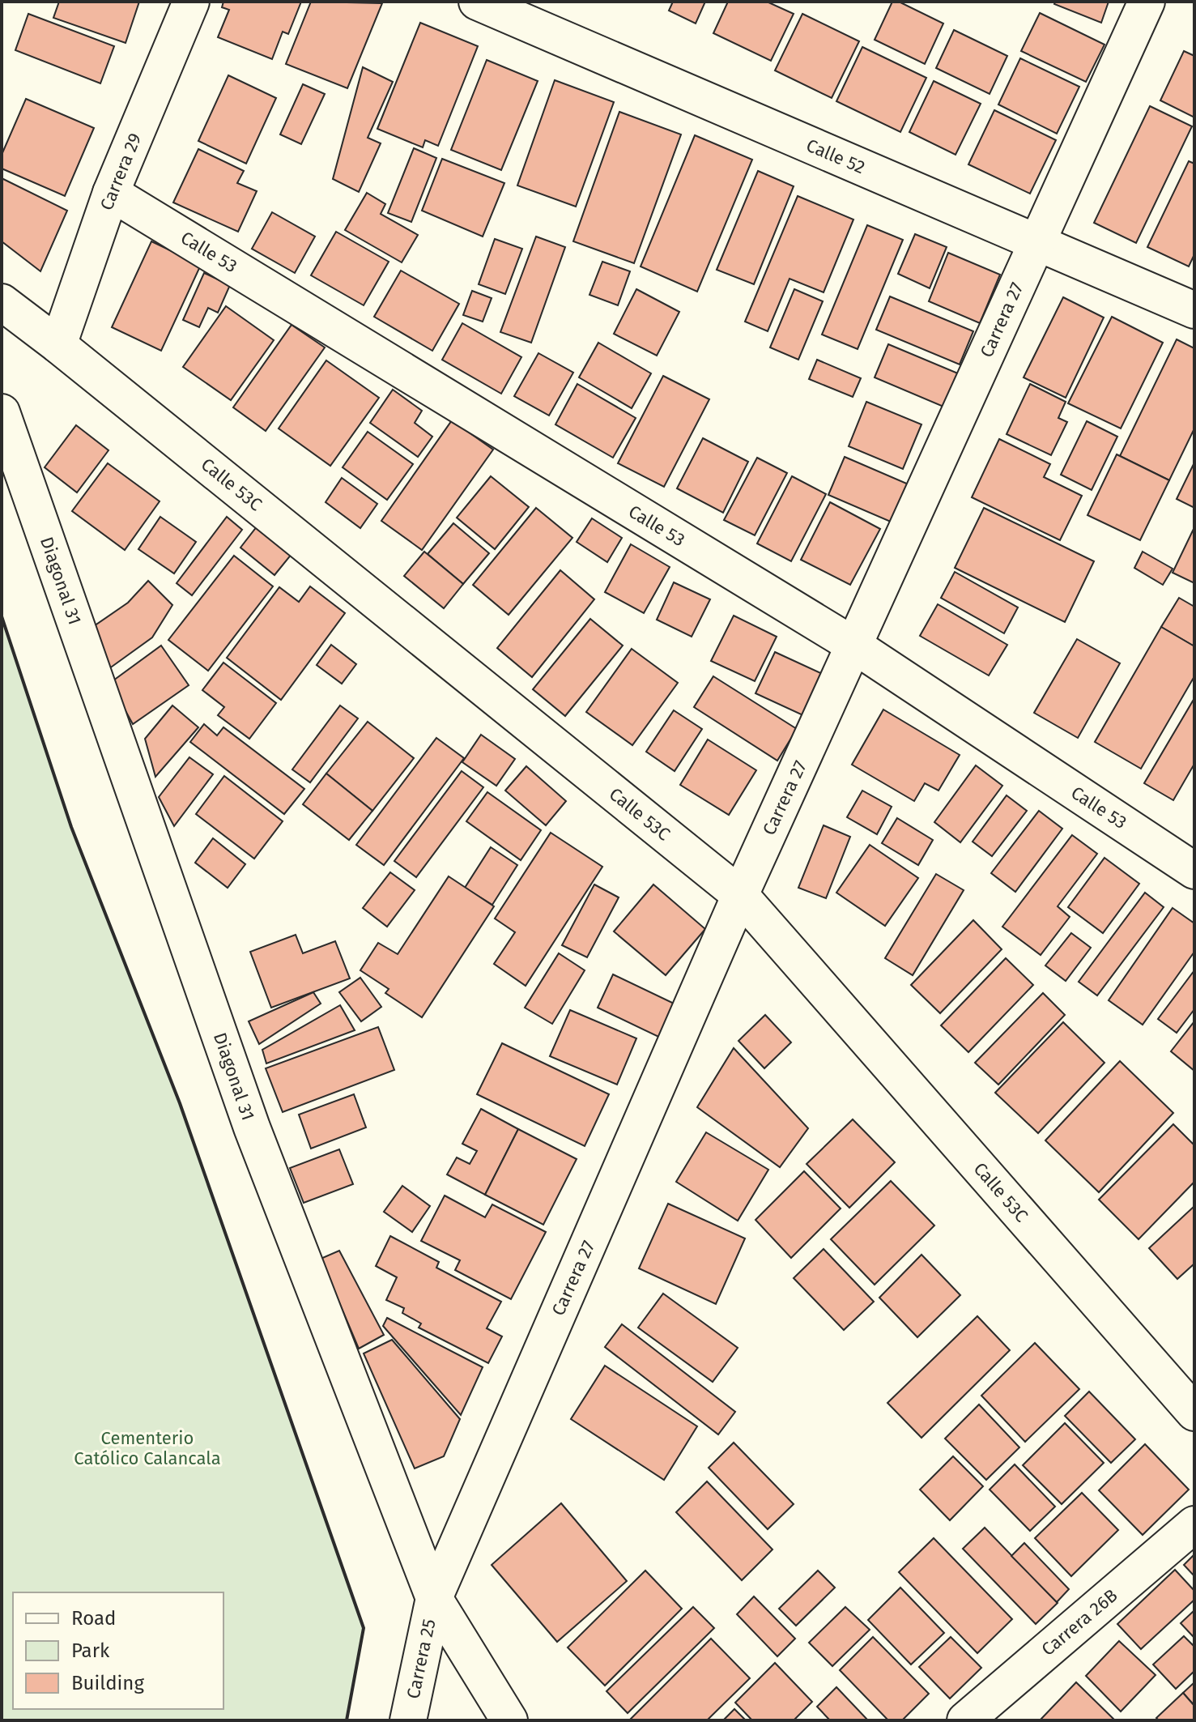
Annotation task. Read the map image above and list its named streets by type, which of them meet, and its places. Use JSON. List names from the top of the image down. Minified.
{"streets":{"street":["Calle 52","Carrera 29","Calle 53","Carrera 27","Calle 53C","Diagonal 31","Carrera 26B","Carrera 25"]},"crossings":[["Calle 52","Carrera 27"],["Carrera 29","Calle 53"],["Carrera 29","Calle 53C"],["Calle 53","Carrera 27"],["Carrera 27","Calle 53C"],["Carrera 27","Diagonal 31"],["Carrera 27","Carrera 25"],["Diagonal 31","Carrera 25"]],"parks":["Cementerio Católico Calancala"],"legend":["Road","Park","Building"]}
